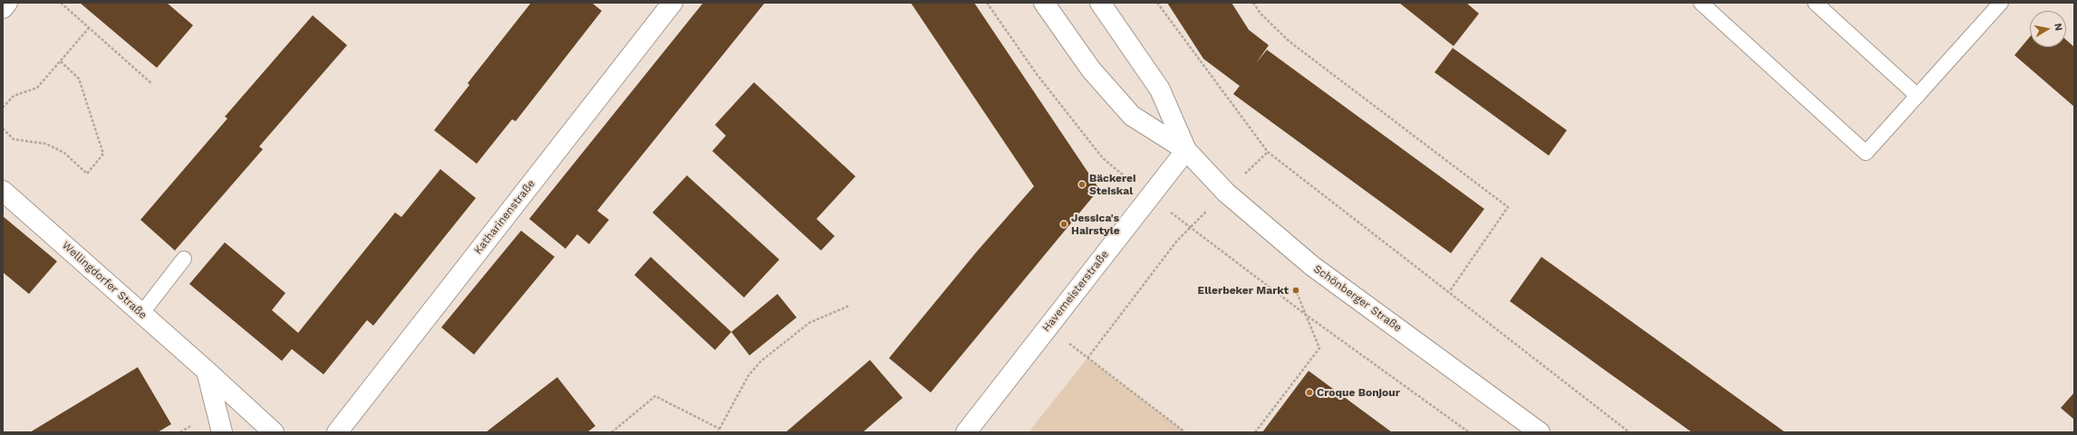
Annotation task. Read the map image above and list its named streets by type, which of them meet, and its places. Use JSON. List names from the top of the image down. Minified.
{"streets":{"street":["Katharinenstraße","Wellingdorfer Straße","Havemeisterstraße","Schönberger Straße"]},"crossings":[["Havemeisterstraße","Schönberger Straße"]],"places":["Bäckerei Steiskal","Jessica's Hairstyle","Ellerbeker Markt","Croque Bonjour"],"north":"right"}
